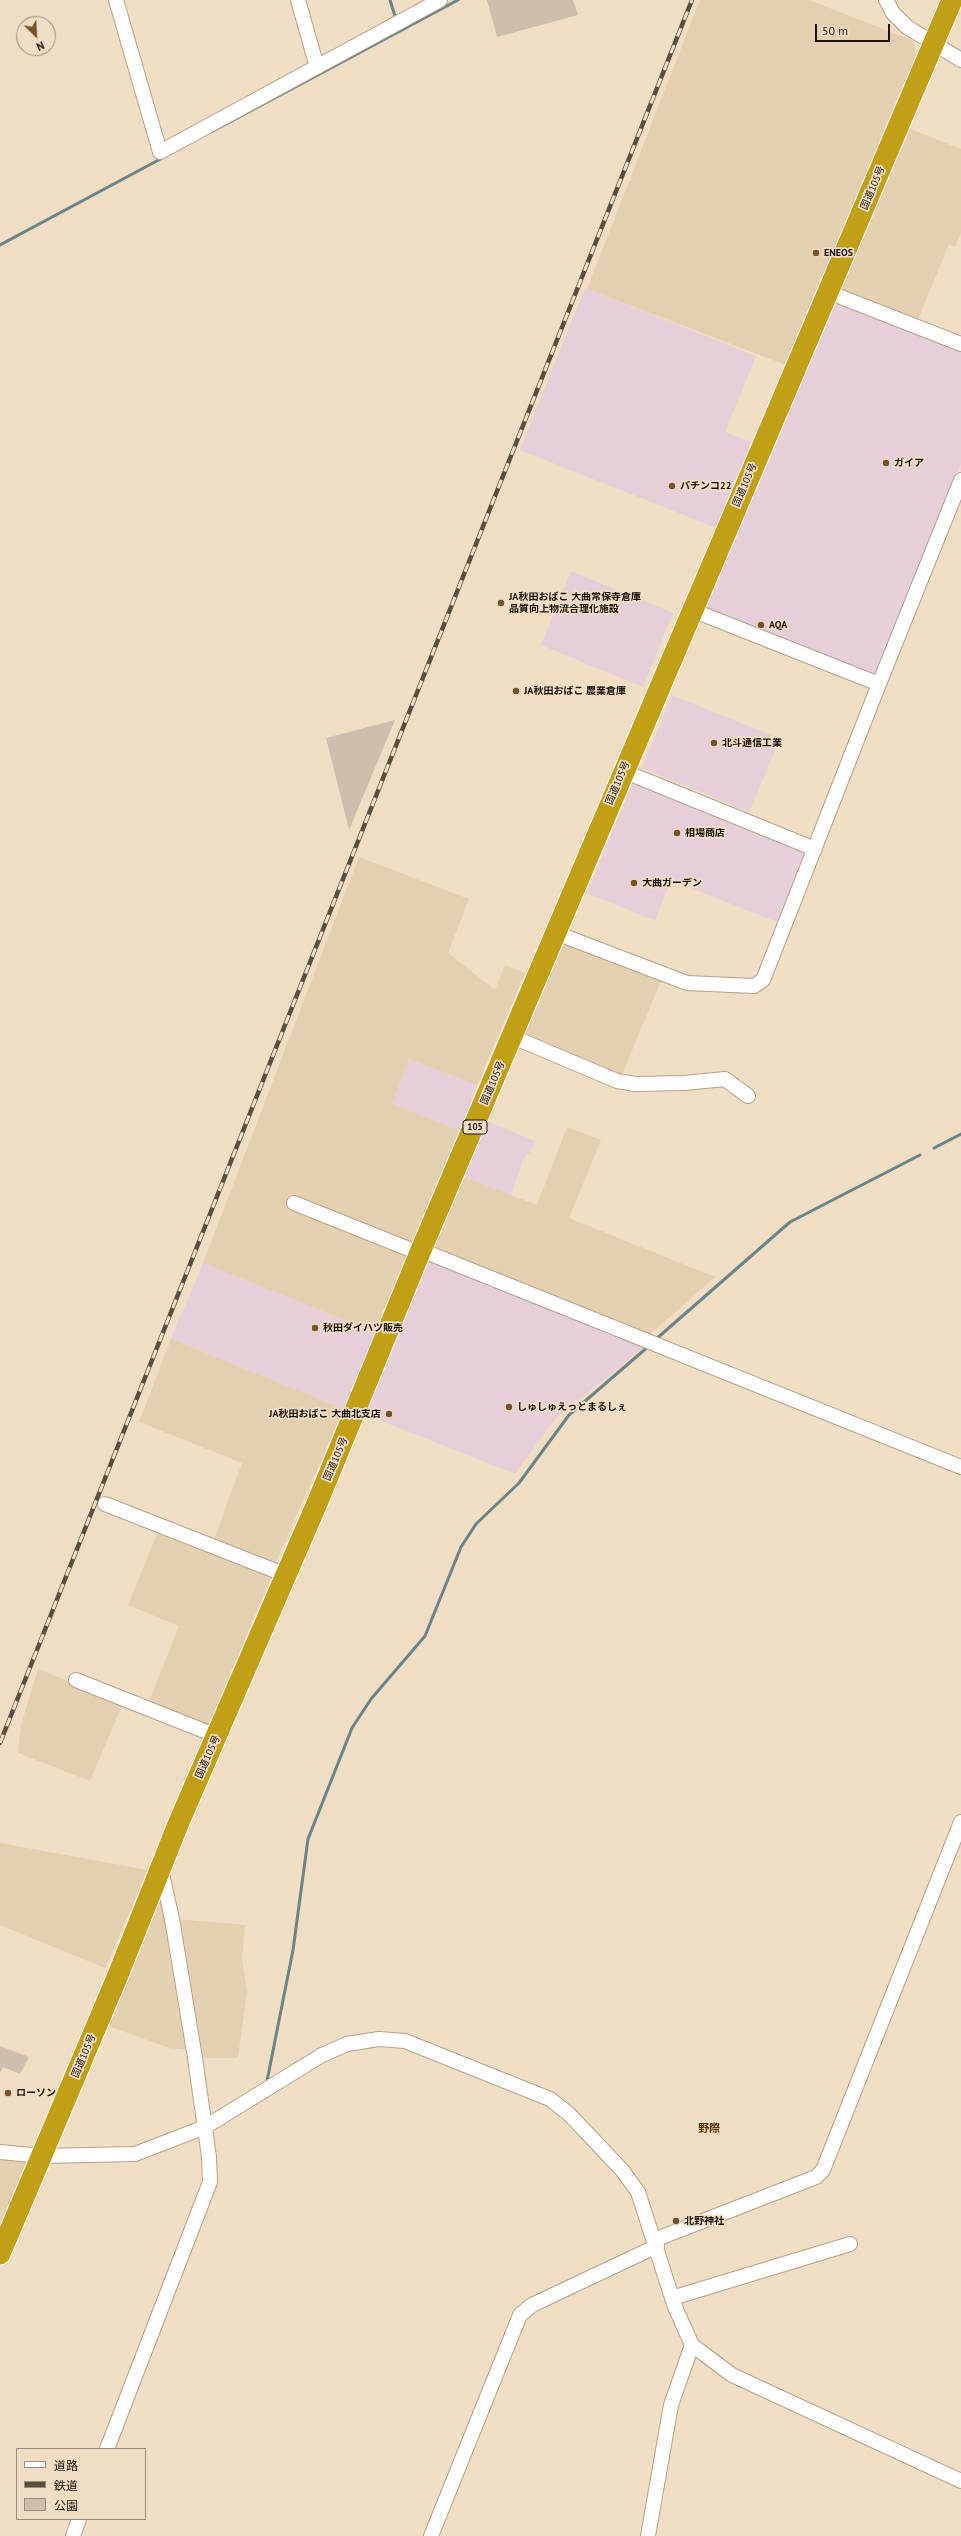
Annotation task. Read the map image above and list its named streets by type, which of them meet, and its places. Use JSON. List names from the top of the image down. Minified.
{"streets":{"highway":["国道105号","105"]},"districts":["野際"],"places":["ENEOS","ガイア","パチンコ22","JA秋田おばこ 大曲常保寺倉庫 品質向上物流合理化施設","AQA","JA秋田おばこ 農業倉庫","北斗通信工業","相場商店","大曲ガーデン","秋田ダイハツ販売","しゅしゅえっとまるしぇ","JA秋田おばこ 大曲北支店","ローソン","北野神社"],"legend":["道路","鉄道","公園"],"scale_bar":"50 m","north":"bottom right"}
